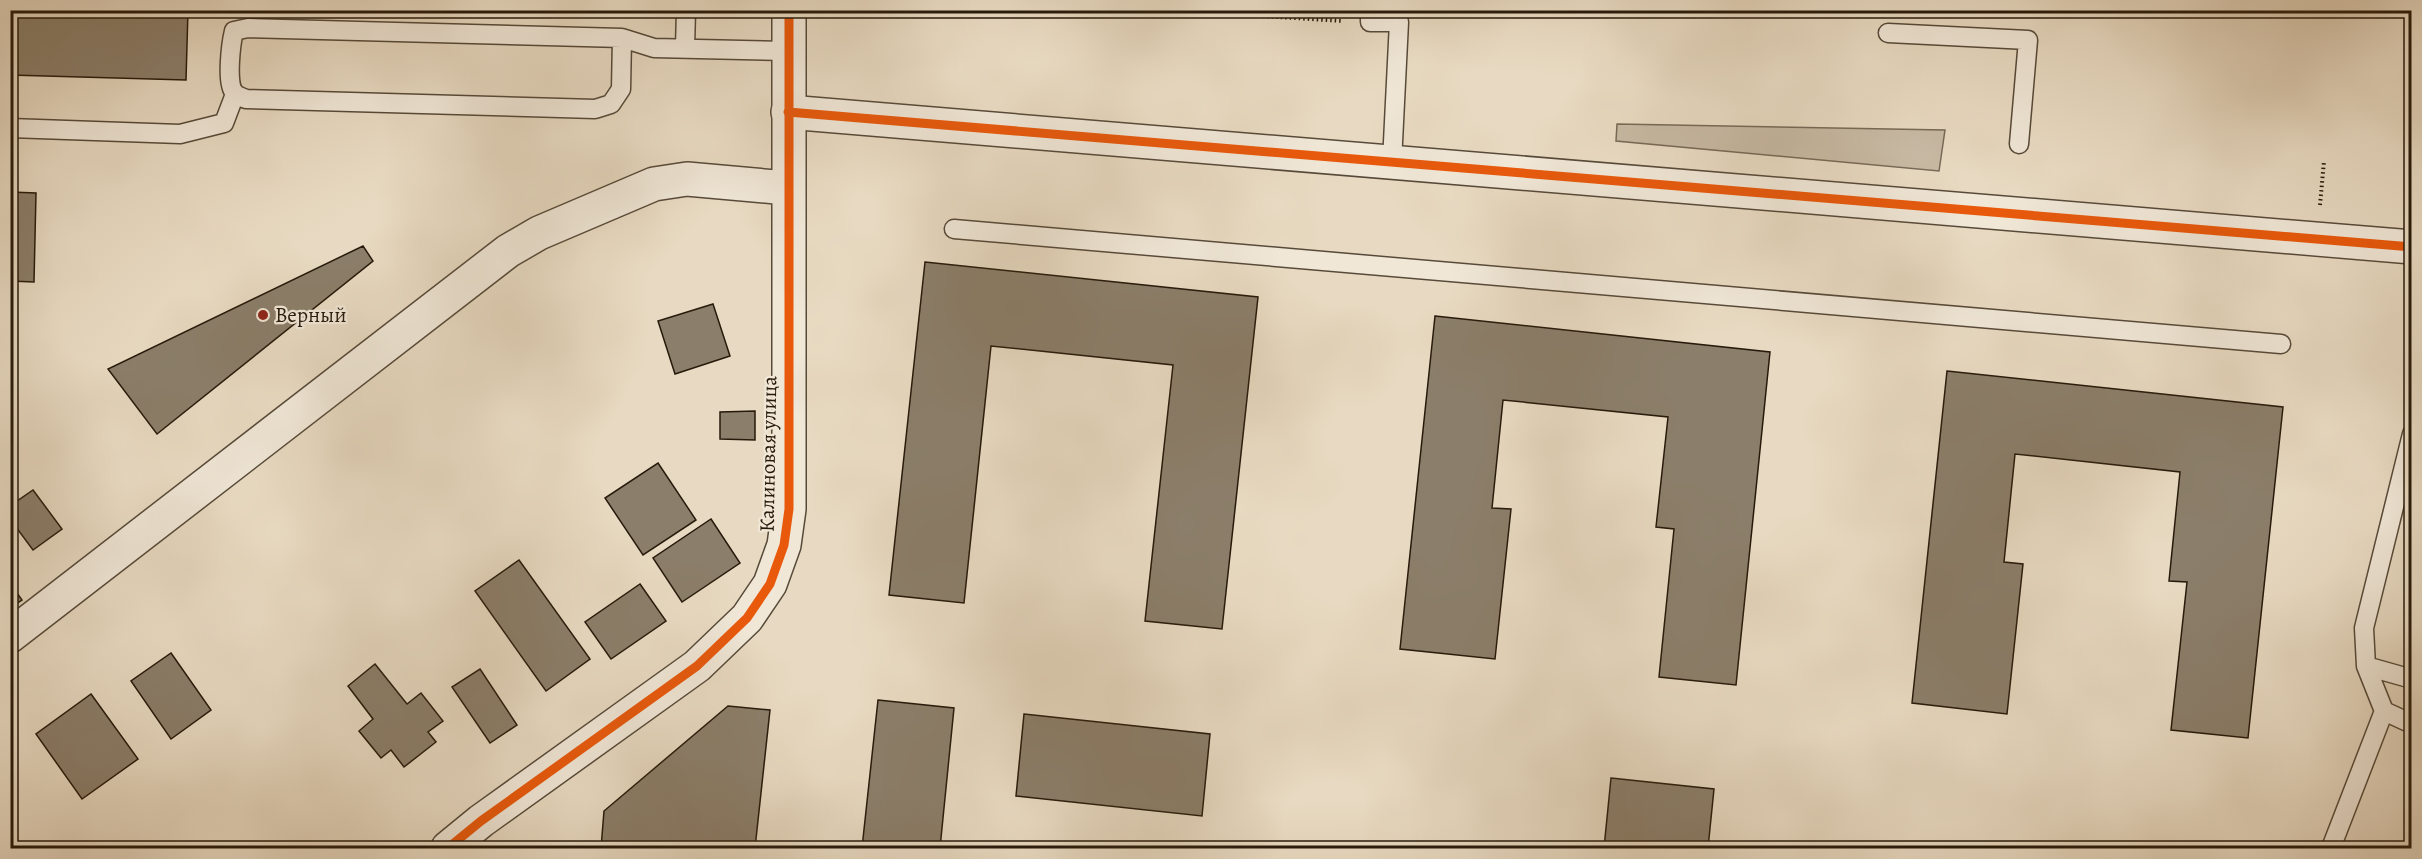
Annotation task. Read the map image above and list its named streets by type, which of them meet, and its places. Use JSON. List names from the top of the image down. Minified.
{"streets":{"street":["Калиновая улица"]},"places":["Верный"]}
